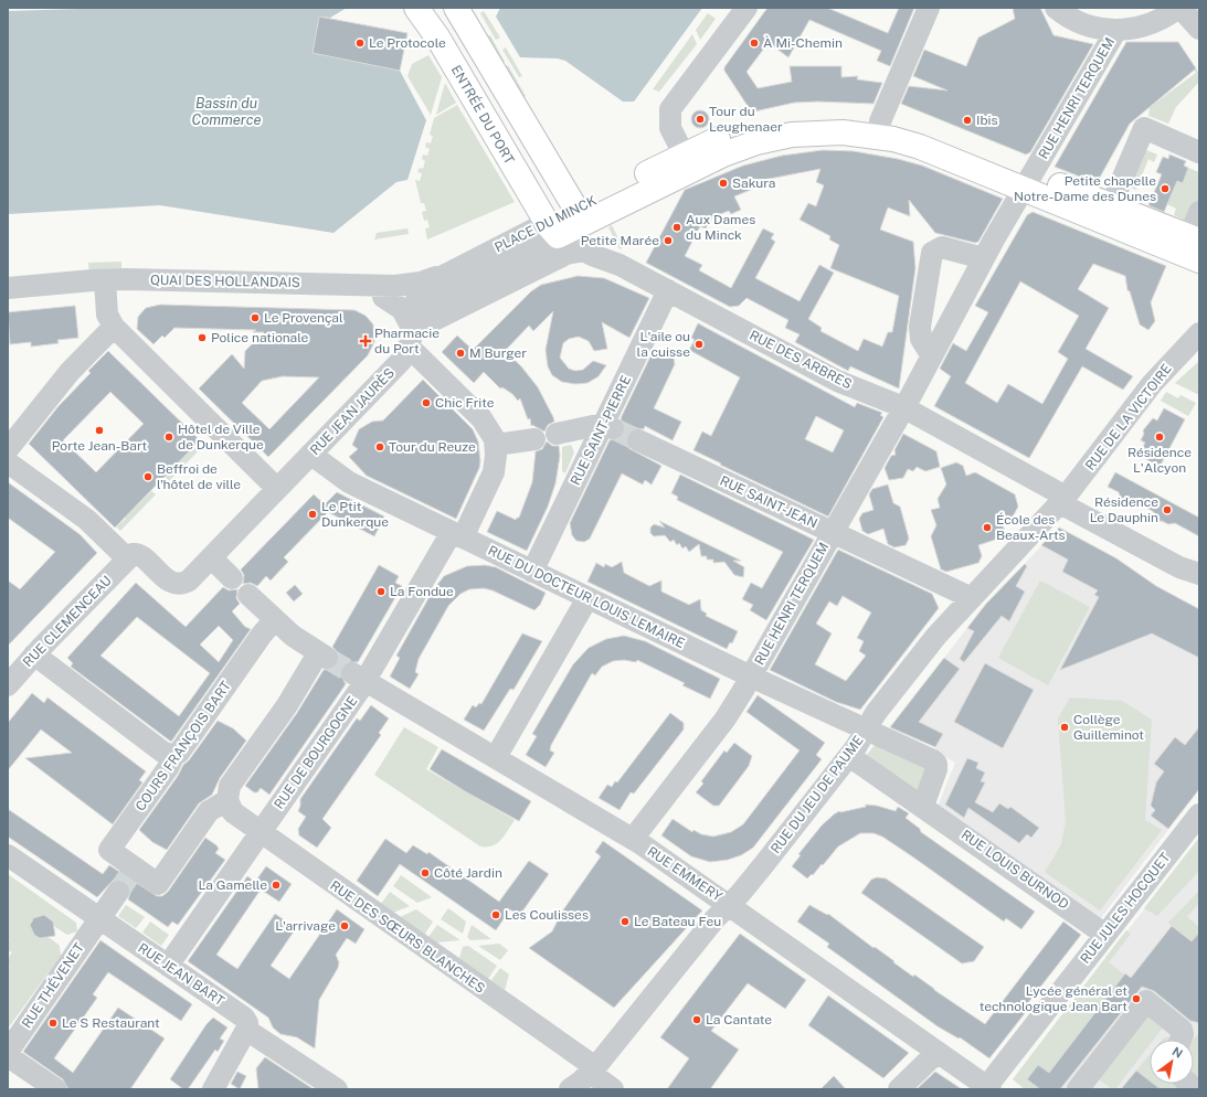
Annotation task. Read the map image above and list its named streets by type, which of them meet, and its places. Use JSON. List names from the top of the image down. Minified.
{"streets":{"main road":["ENTRÉE DU PORT","PLACE DU MINCK"],"street":["RUE HENRI TERQUEM","QUAI DES HOLLANDAIS","RUE DES ARBRES","RUE JEAN JAURÈS","RUE DE LA VICTOIRE","RUE SAINT-PIERRE","RUE SAINT-JEAN","RUE DU DOCTEUR LOUIS LEMAIRE","RUE CLEMENCEAU","COURS FRANÇOIS BART","RUE DE BOURGOGNE","RUE DU JEU DE PAUME","RUE LOUIS BURNOD","RUE EMMERY","RUE JULES HOCQUET","RUE DES SŒURS BLANCHES","RUE JEAN BART","RUE THÉVENET"]},"crossings":[["RUE HENRI TERQUEM","RUE DES ARBRES"],["RUE HENRI TERQUEM","RUE SAINT-JEAN"],["RUE HENRI TERQUEM","RUE DU DOCTEUR LOUIS LEMAIRE"],["RUE HENRI TERQUEM","RUE EMMERY"],["ENTRÉE DU PORT","PLACE DU MINCK"],["ENTRÉE DU PORT","RUE DES ARBRES"],["PLACE DU MINCK","QUAI DES HOLLANDAIS"],["PLACE DU MINCK","RUE DES ARBRES"],["PLACE DU MINCK","RUE JEAN JAURÈS"],["RUE DES ARBRES","RUE DE LA VICTOIRE"],["RUE DES ARBRES","RUE SAINT-PIERRE"],["RUE DES ARBRES","RUE DU JEU DE PAUME"],["RUE JEAN JAURÈS","RUE DU DOCTEUR LOUIS LEMAIRE"],["RUE JEAN JAURÈS","RUE CLEMENCEAU"],["RUE DE LA VICTOIRE","RUE DU JEU DE PAUME"],["RUE SAINT-PIERRE","RUE DU DOCTEUR LOUIS LEMAIRE"],["RUE SAINT-JEAN","RUE DU JEU DE PAUME"],["RUE DU DOCTEUR LOUIS LEMAIRE","RUE DE BOURGOGNE"],["RUE DU DOCTEUR LOUIS LEMAIRE","RUE DU JEU DE PAUME"],["COURS FRANÇOIS BART","RUE DES SŒURS BLANCHES"],["RUE DE BOURGOGNE","RUE EMMERY"],["RUE DE BOURGOGNE","RUE DES SŒURS BLANCHES"],["RUE DE BOURGOGNE","RUE JEAN BART"],["RUE DU JEU DE PAUME","RUE LOUIS BURNOD"],["RUE DU JEU DE PAUME","RUE EMMERY"],["RUE DU JEU DE PAUME","RUE DES SŒURS BLANCHES"],["RUE LOUIS BURNOD","RUE JULES HOCQUET"],["RUE EMMERY","RUE JULES HOCQUET"],["RUE JEAN BART","RUE THÉVENET"]],"water":["Bassin du Commerce"],"places":{"other":["Le Protocole","À Mi-Chemin","Tour du Leughenaer","Ibis","Sakura","Petite chapelle Notre-Dame des Dunes","Aux Dames du Minck","Petite Marée","Le Provençal","Police nationale","L'aile ou la cuisse","M Burger","Chic Frite","Porte Jean-Bart","Hôtel de Ville de Dunkerque","Résidence L'Alcyon","Tour du Reuze","Beffroi de l'hôtel de ville","Résidence Le Dauphin","Le Ptit Dunkerque","École des Beaux-Arts","La Fondue","Collège Guilleminot","Côté Jardin","La Gamelle","Les Coulisses","Le Bateau Feu","L'arrivage","Lycée général et technologique Jean Bart","La Cantate","Le S Restaurant"],"health":["Pharmacie du Port"]},"north":"top right"}
